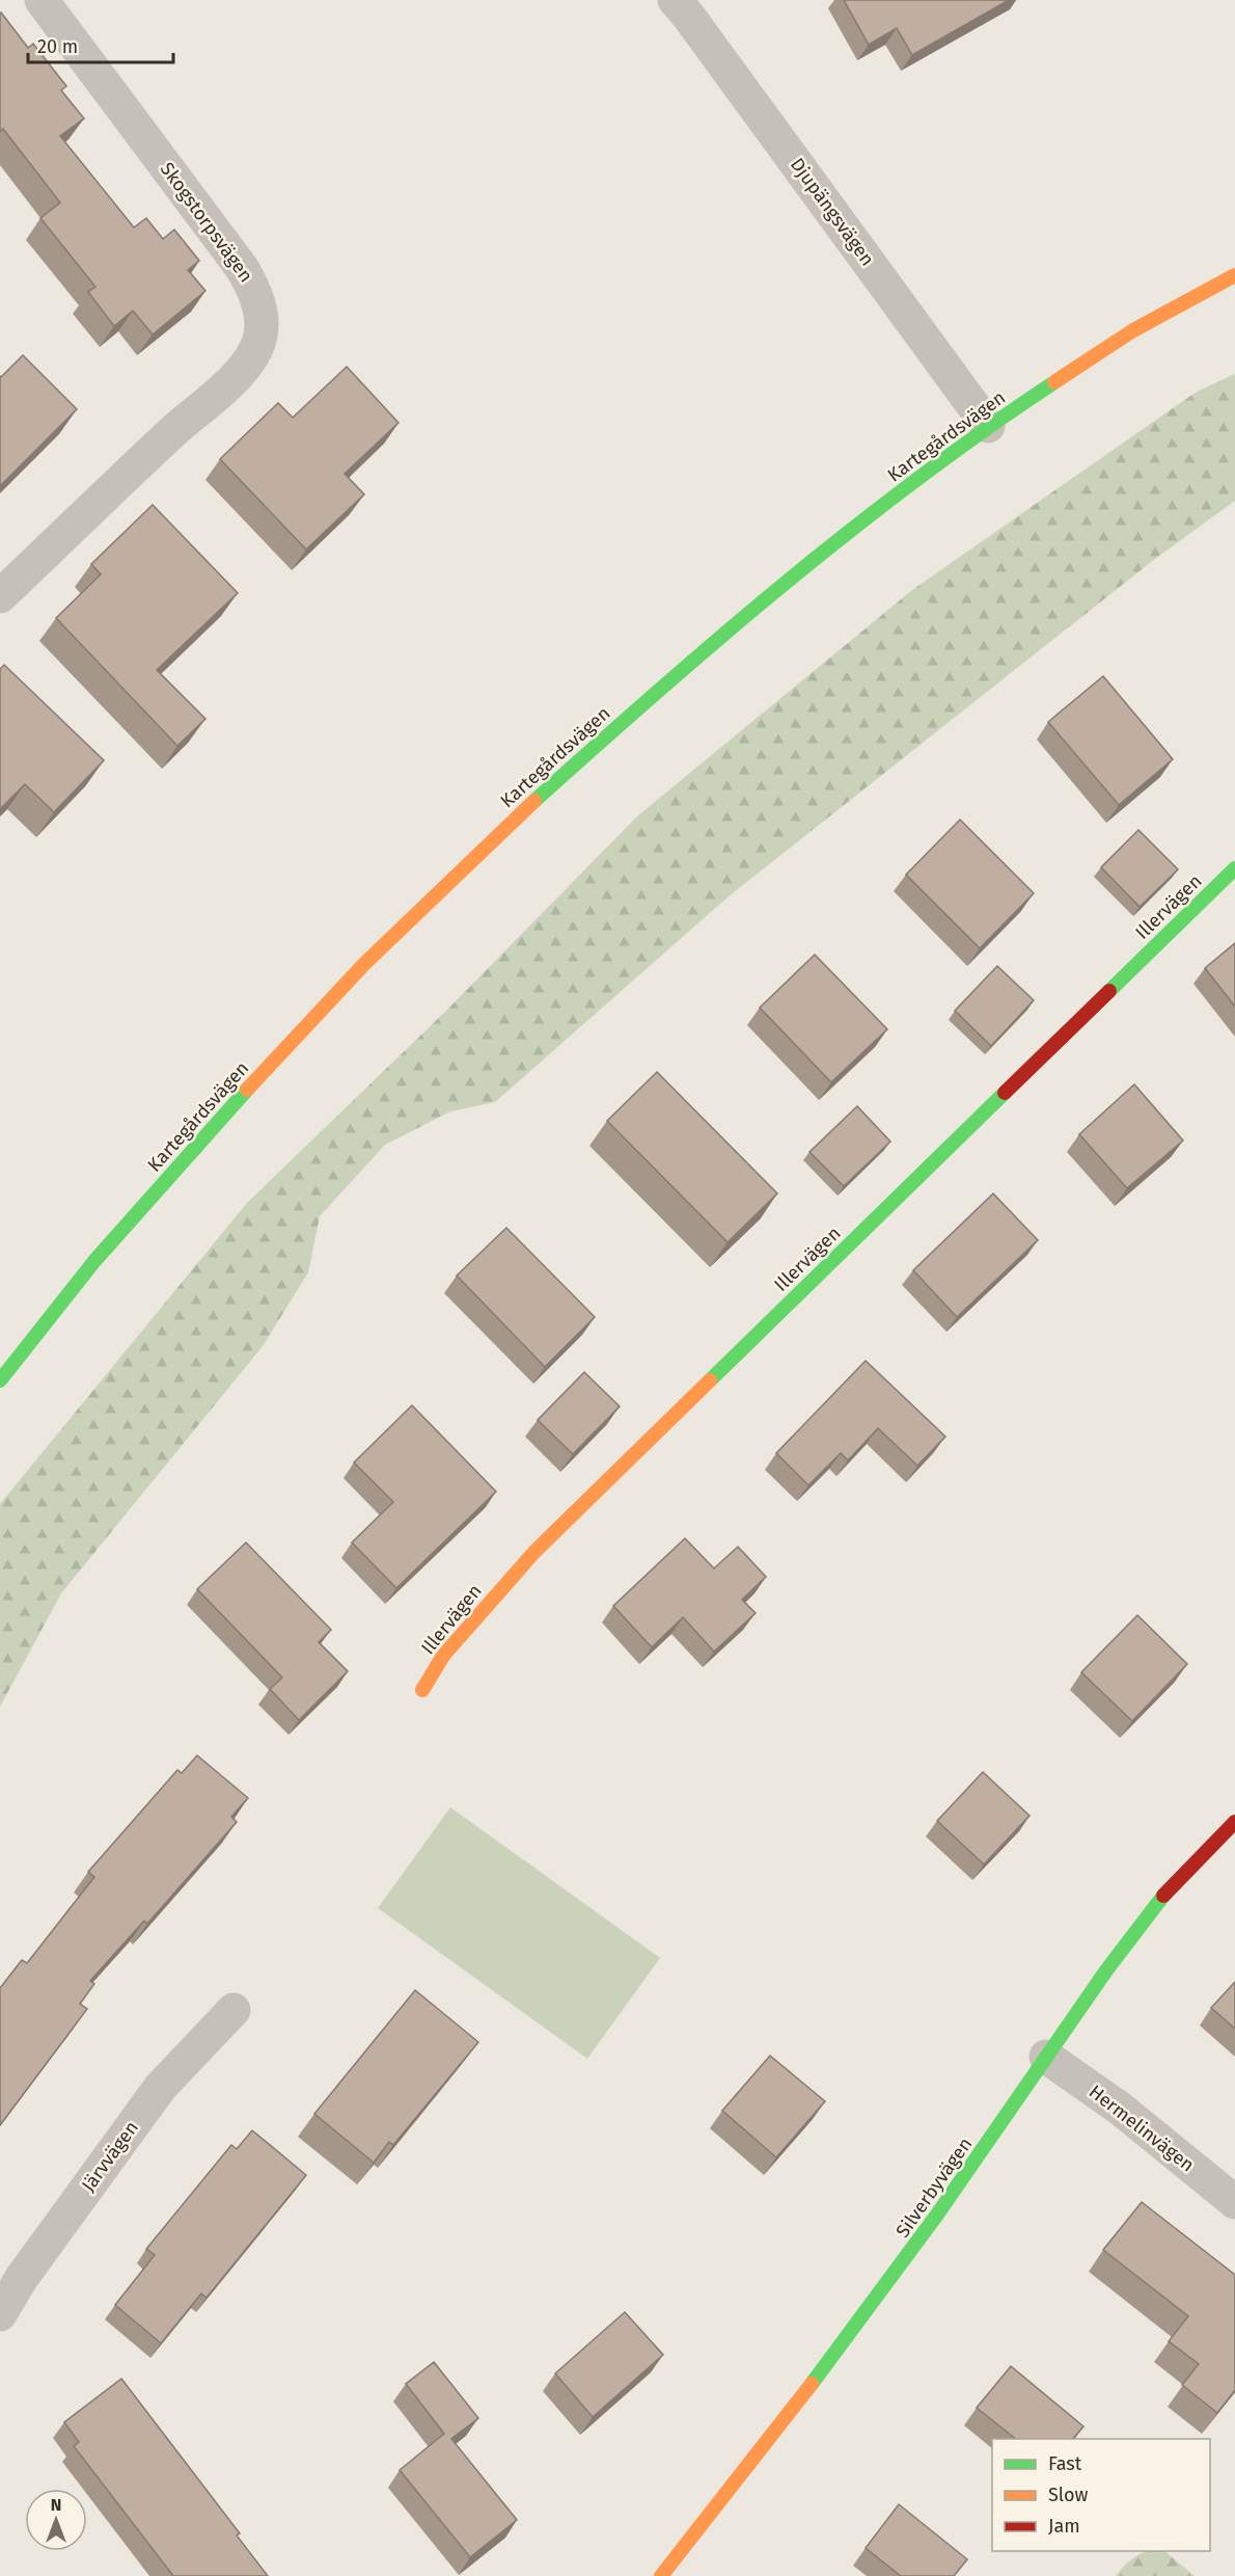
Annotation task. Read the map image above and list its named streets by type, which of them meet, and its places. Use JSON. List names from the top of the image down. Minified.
{"streets":{"street":["Djupängsvägen","Skogstorpsvägen","Kartegårdsvägen","Illervägen","Hermelinvägen","Järvvägen","Silverbyvägen"]},"crossings":[["Djupängsvägen","Kartegårdsvägen"],["Hermelinvägen","Silverbyvägen"]],"legend":["Fast","Slow","Jam"],"scale_bar":"20 m","north":"top"}
